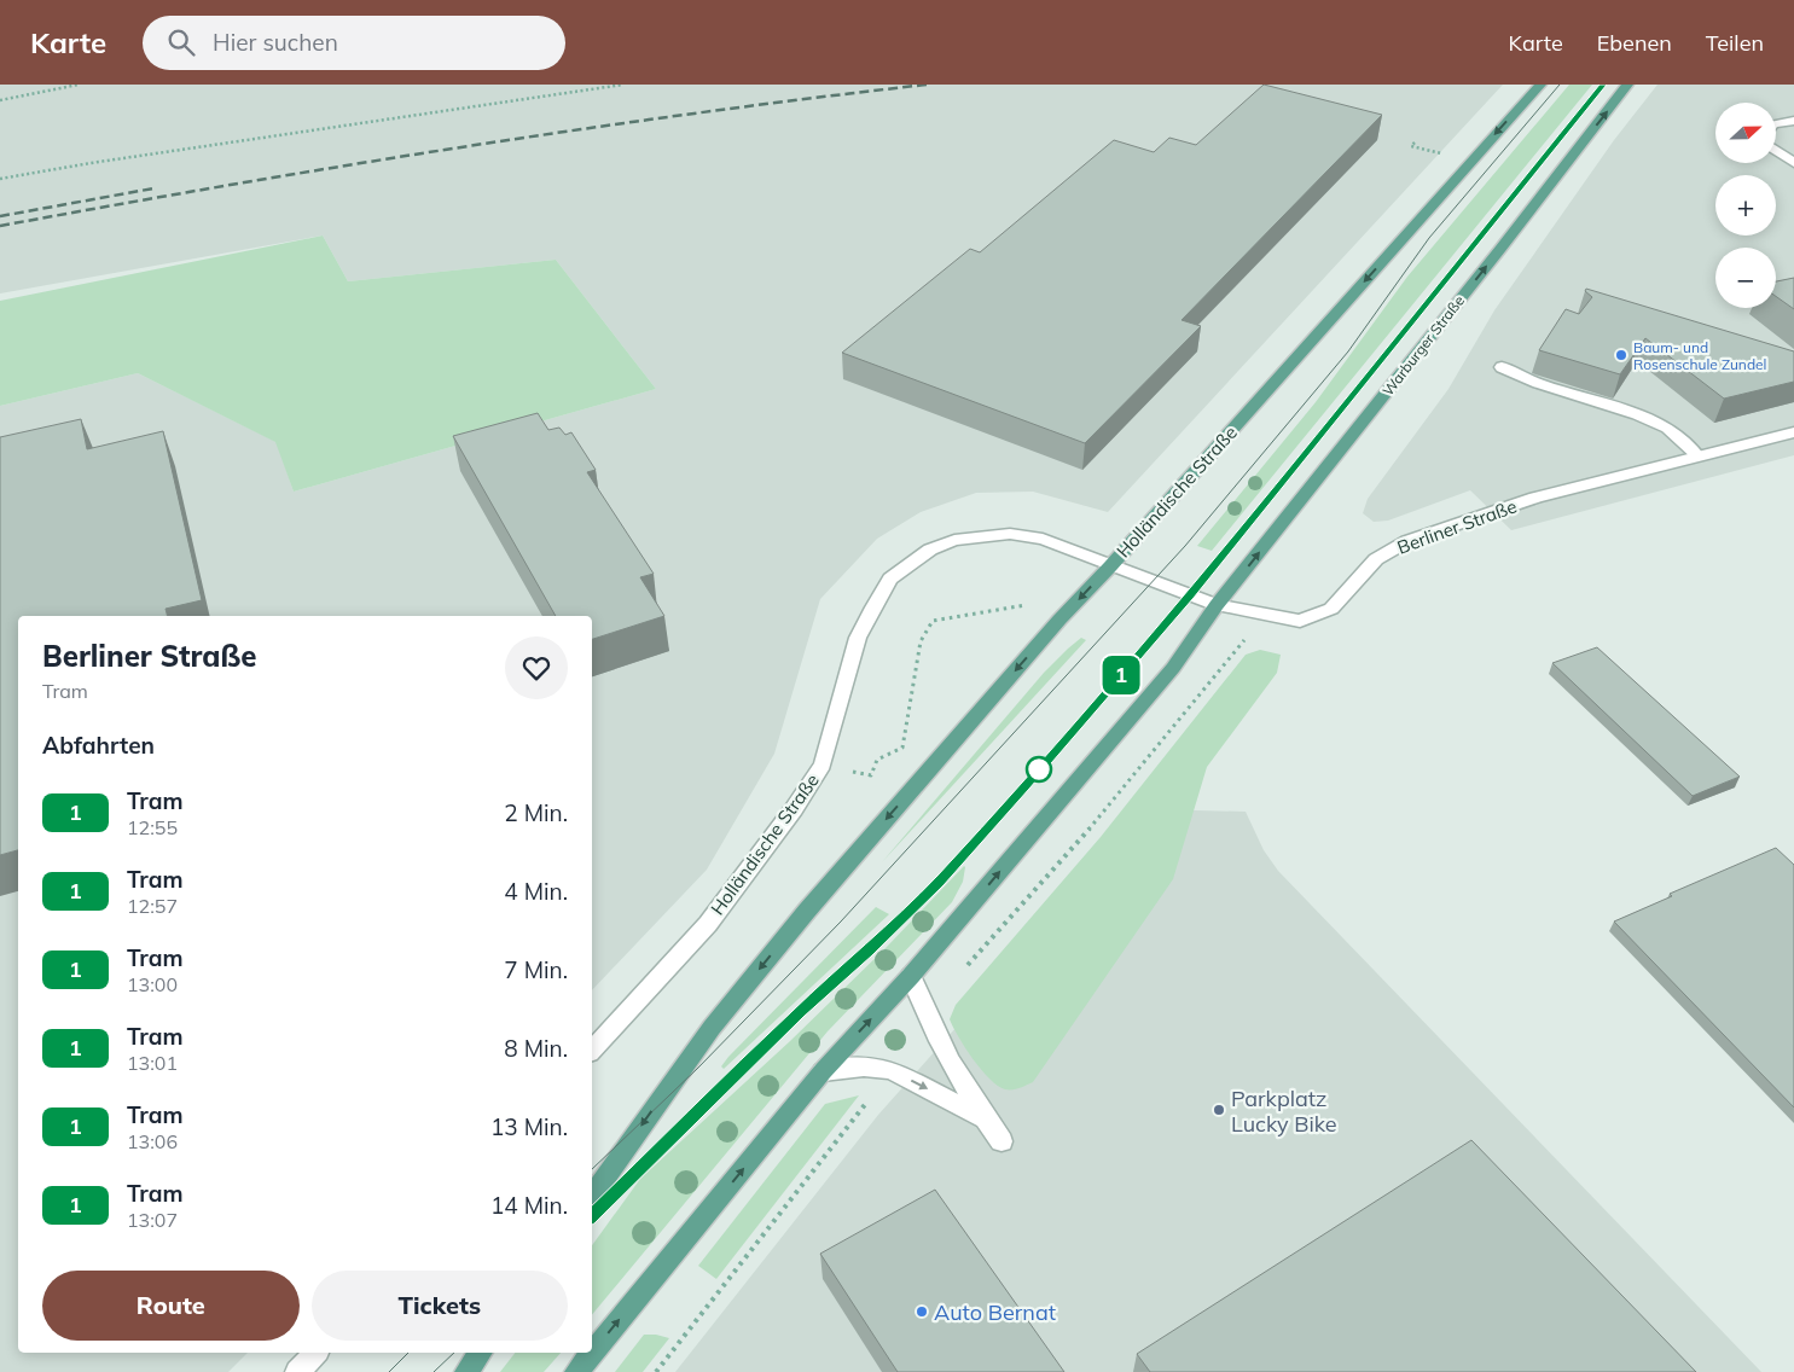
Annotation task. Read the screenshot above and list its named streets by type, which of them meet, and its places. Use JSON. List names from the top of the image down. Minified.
{"streets":{"main road":["Warburger Straße","Holländische Straße"],"street":["Berliner Straße"]},"crossings":[["Warburger Straße","Berliner Straße"],["Holländische Straße","Berliner Straße"]],"one_way":["Warburger Straße","Holländische Straße"],"places":["Baum- und Rosenschule Zundel","Parkplatz Lucky Bike","Auto Bernat"],"lines":["tram line 1"],"north":"right","page":{"header":"Karte","search":"Hier suchen","nav":["Karte","Ebenen","Teilen"],"on_map":"1","map_buttons":["+","−"],"heading":[["Berliner Straße","Tram"],"Abfahrten"],"list":[{"mark":"1","name":"Tram","note":"12:55","value":"2 Min."},{"mark":"1","name":"Tram","note":"12:57","value":"4 Min."},{"mark":"1","name":"Tram","note":"13:00","value":"7 Min."},{"mark":"1","name":"Tram","note":"13:01","value":"8 Min."},{"mark":"1","name":"Tram","note":"13:06","value":"13 Min."},{"mark":"1","name":"Tram","note":"13:07","value":"14 Min."}],"buttons":["Route","Tickets"]}}
